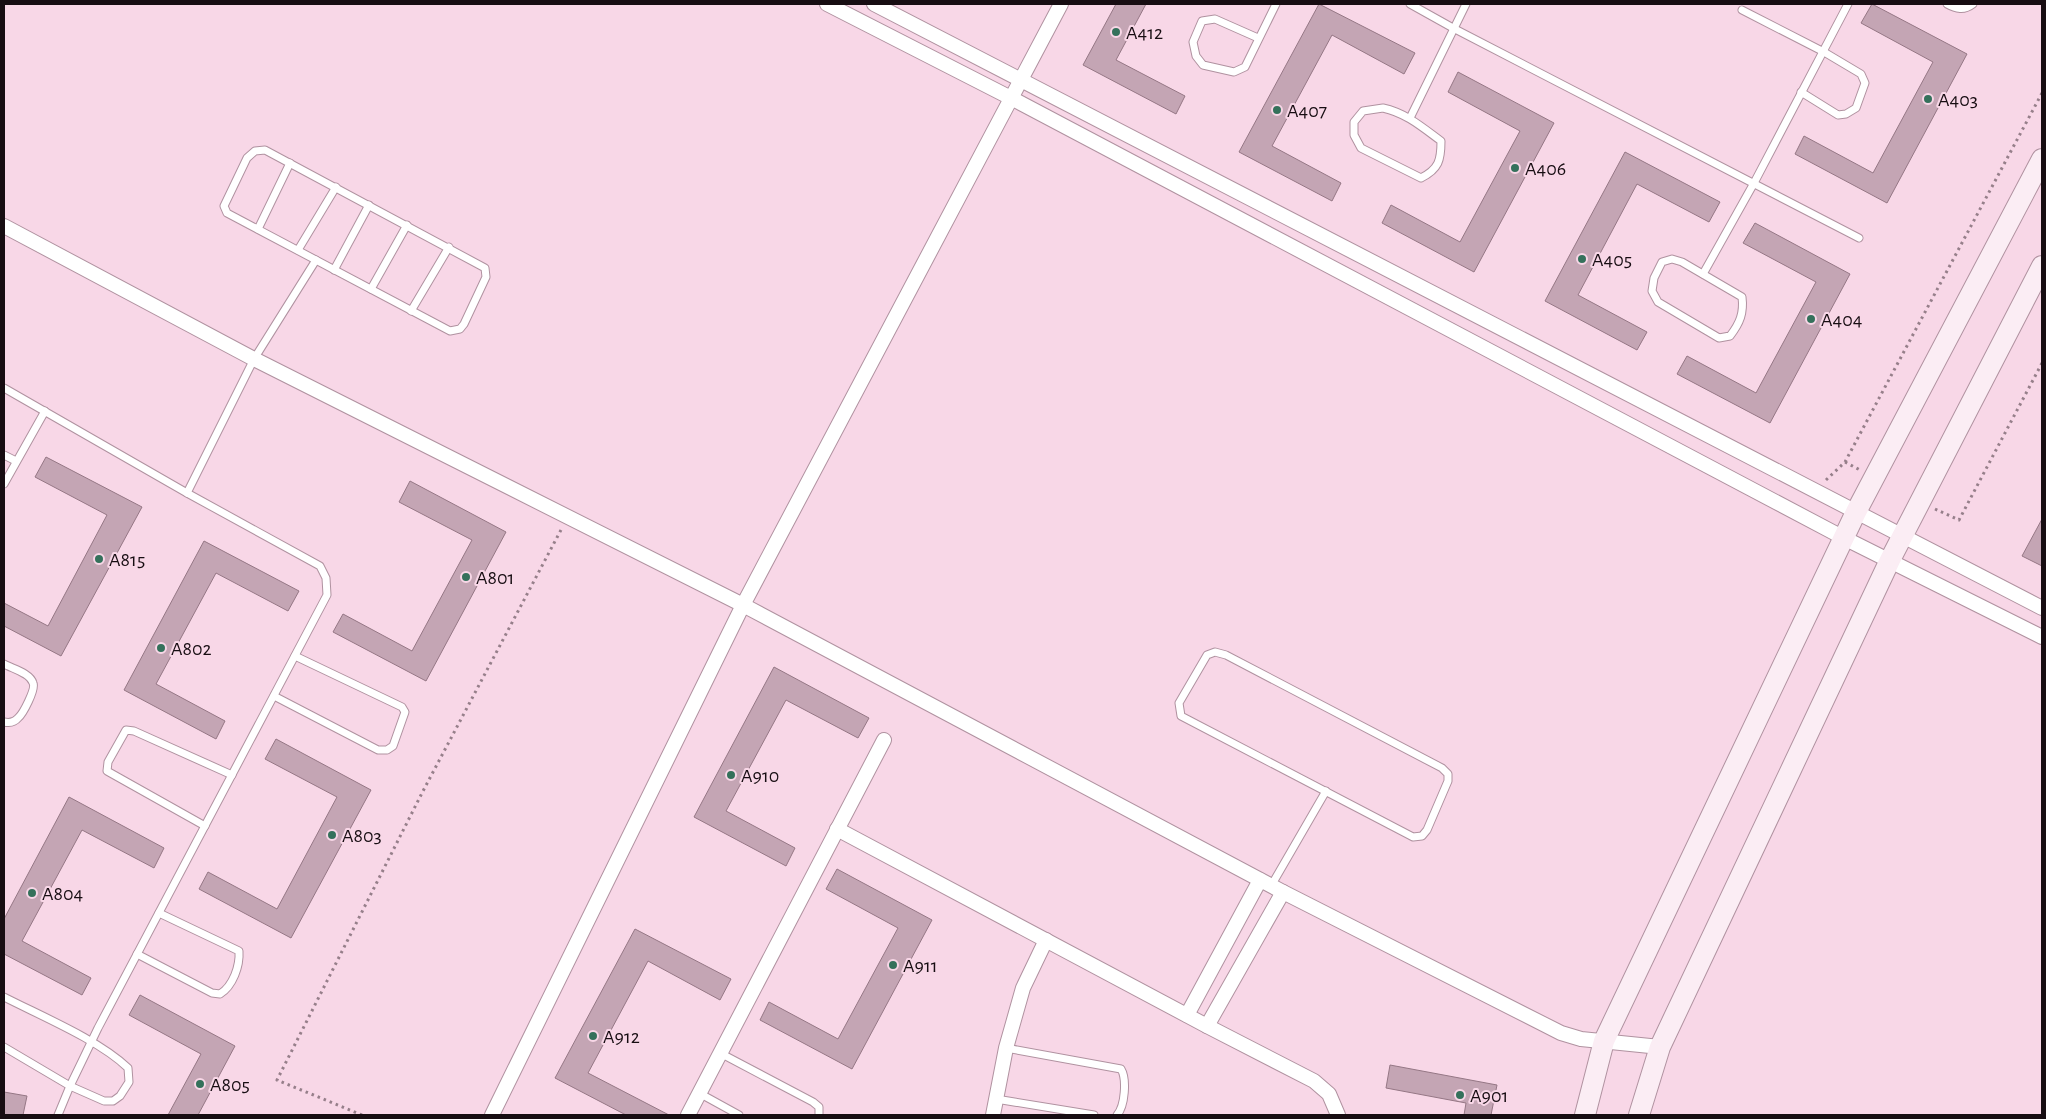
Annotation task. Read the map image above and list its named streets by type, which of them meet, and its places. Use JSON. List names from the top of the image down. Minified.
{"places":["A412","A403","A407","A406","A405","A404","A815","A801","A802","A910","A803","A804","A911","A912","A805","A901"]}
